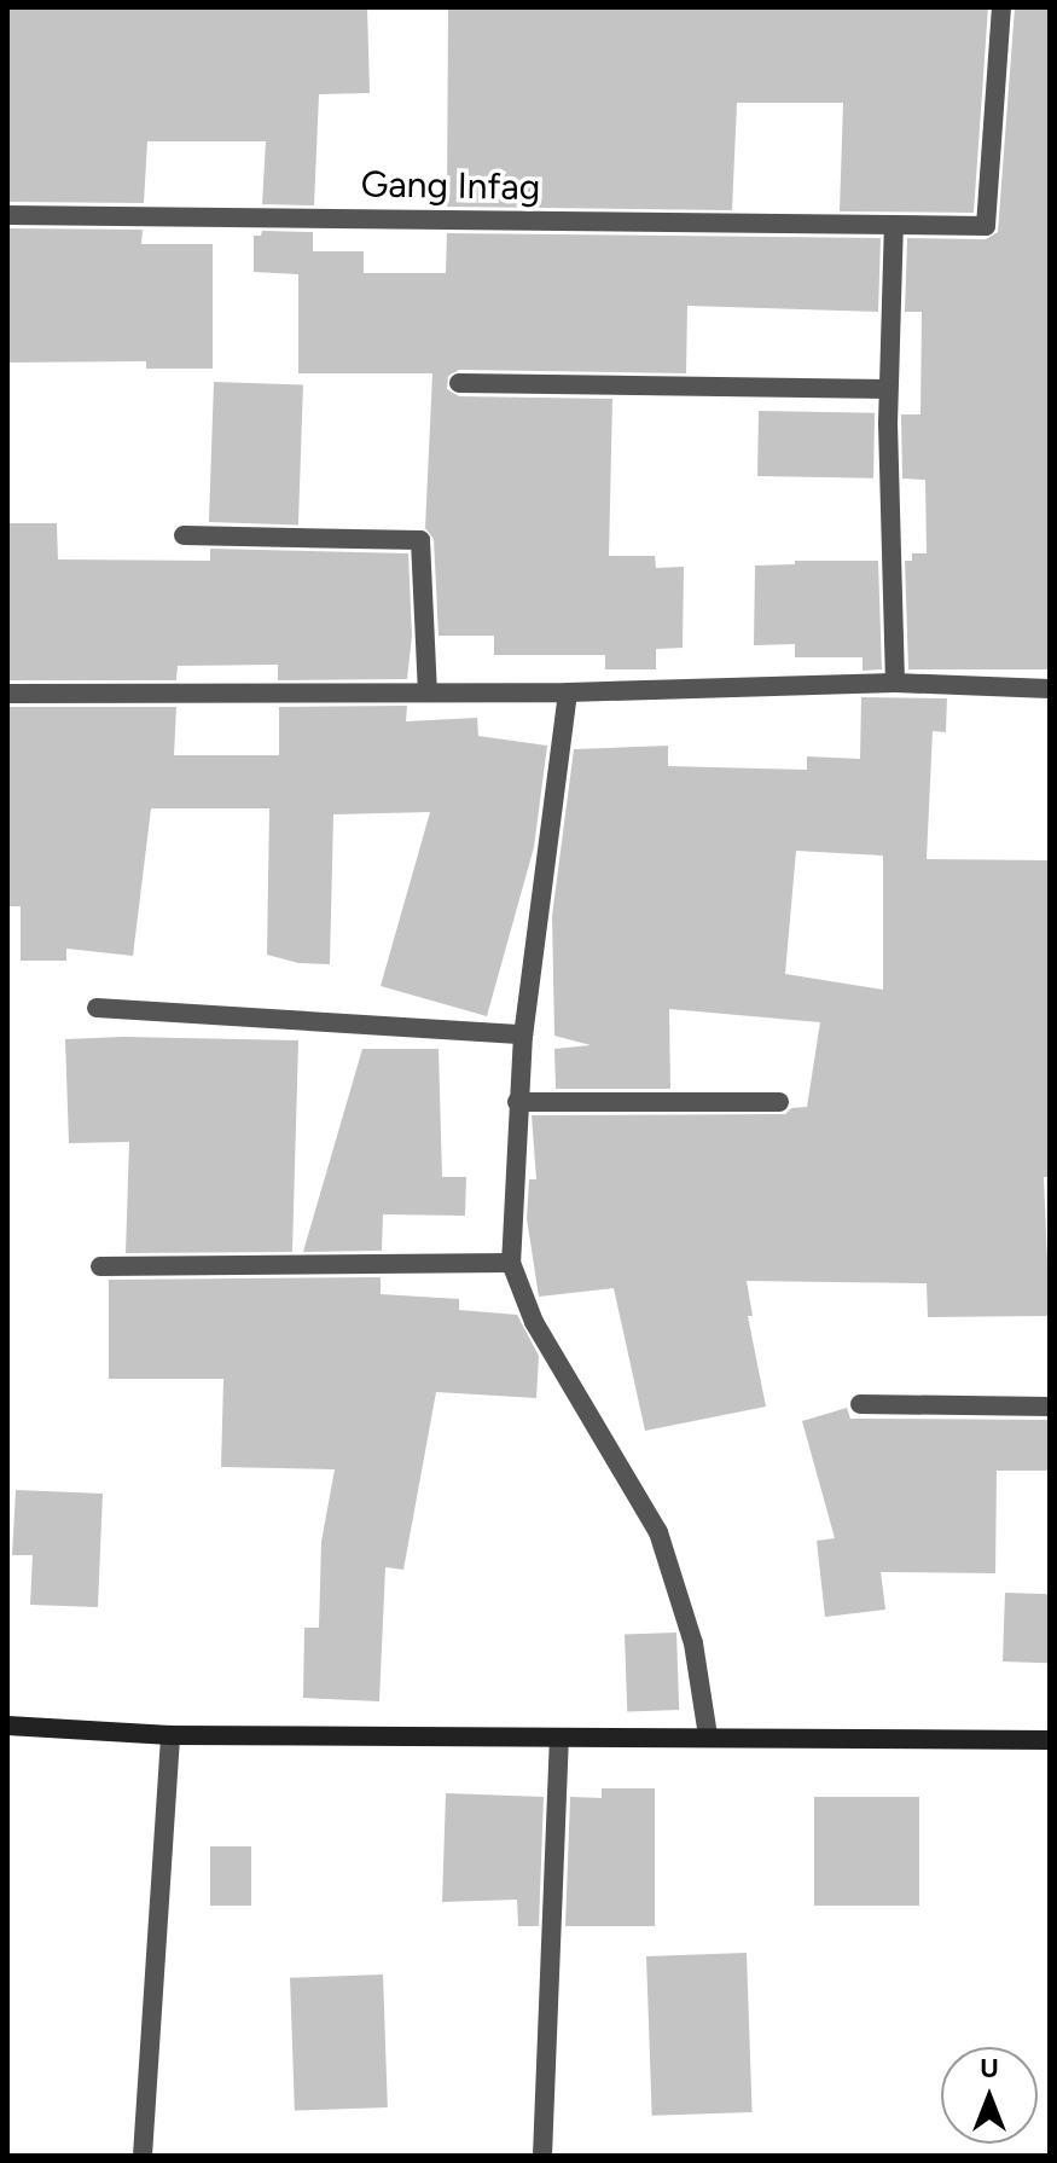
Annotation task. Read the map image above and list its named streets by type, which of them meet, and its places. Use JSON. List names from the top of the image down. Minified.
{"streets":{"street":["Gang Infag"]},"north":"top"}
